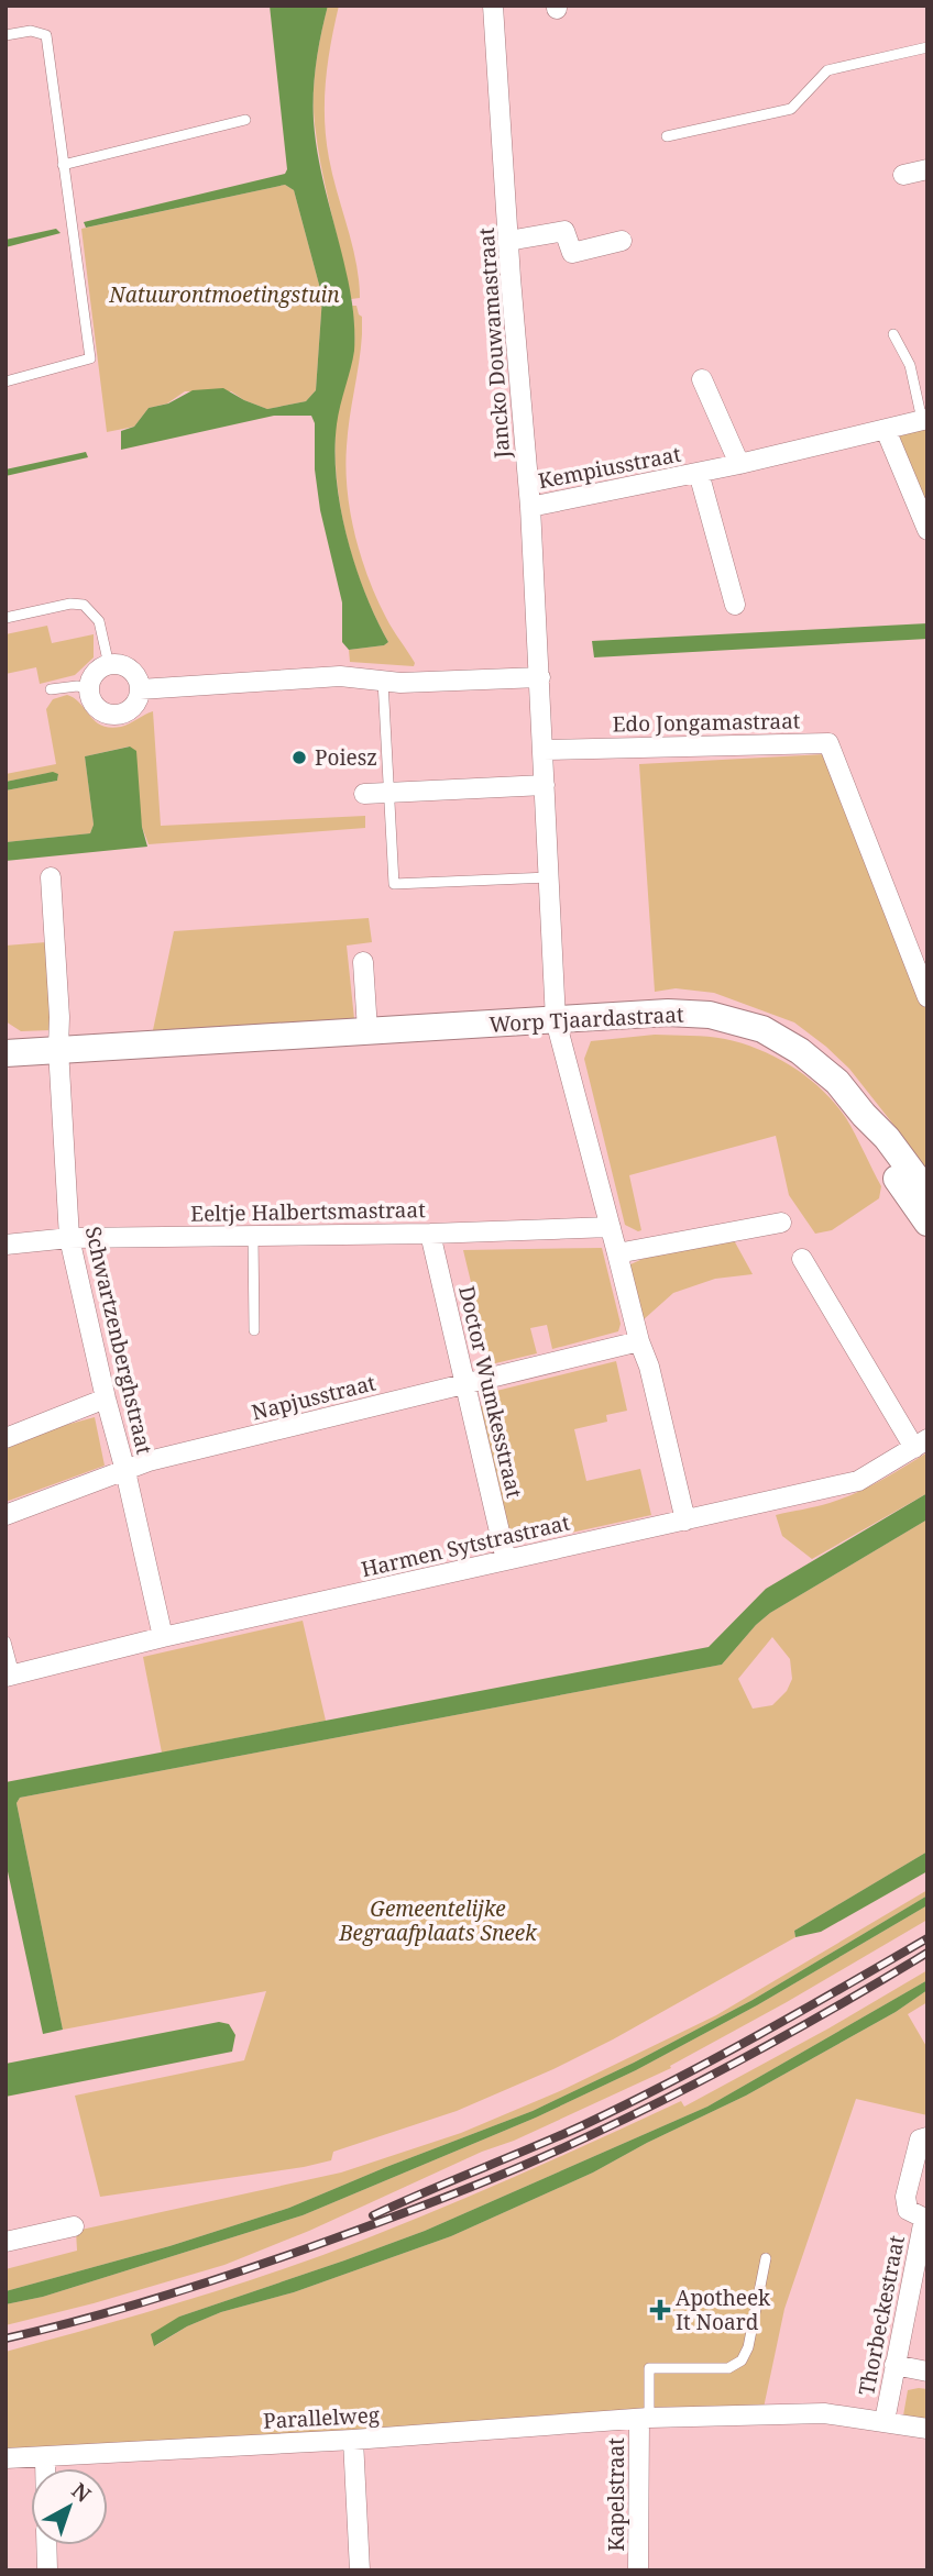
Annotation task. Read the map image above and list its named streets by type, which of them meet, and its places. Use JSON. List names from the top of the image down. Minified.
{"streets":{"main road":["Worp Tjaardastraat"],"street":["Jancko Douwamastraat","Kempiusstraat","Edo Jongamastraat","Eeltje Halbertsmastraat","Schwartzenberghstraat","Doctor Wumkesstraat","Napjusstraat","Harmen Sytstrastraat","Thorbeckestraat","Parallelweg","Kapelstraat"]},"crossings":[["Jancko Douwamastraat","Kempiusstraat"],["Jancko Douwamastraat","Edo Jongamastraat"],["Jancko Douwamastraat","Worp Tjaardastraat"],["Jancko Douwamastraat","Eeltje Halbertsmastraat"],["Worp Tjaardastraat","Schwartzenberghstraat"],["Eeltje Halbertsmastraat","Schwartzenberghstraat"],["Eeltje Halbertsmastraat","Doctor Wumkesstraat"],["Schwartzenberghstraat","Napjusstraat"],["Schwartzenberghstraat","Harmen Sytstrastraat"],["Doctor Wumkesstraat","Napjusstraat"],["Doctor Wumkesstraat","Harmen Sytstrastraat"],["Thorbeckestraat","Parallelweg"],["Parallelweg","Kapelstraat"]],"parks":["Natuurontmoetingstuin","Gemeentelijke Begraafplaats Sneek"],"places":{"other":["Poiesz"],"health":["Apotheek It Noard"]},"north":"top right"}
